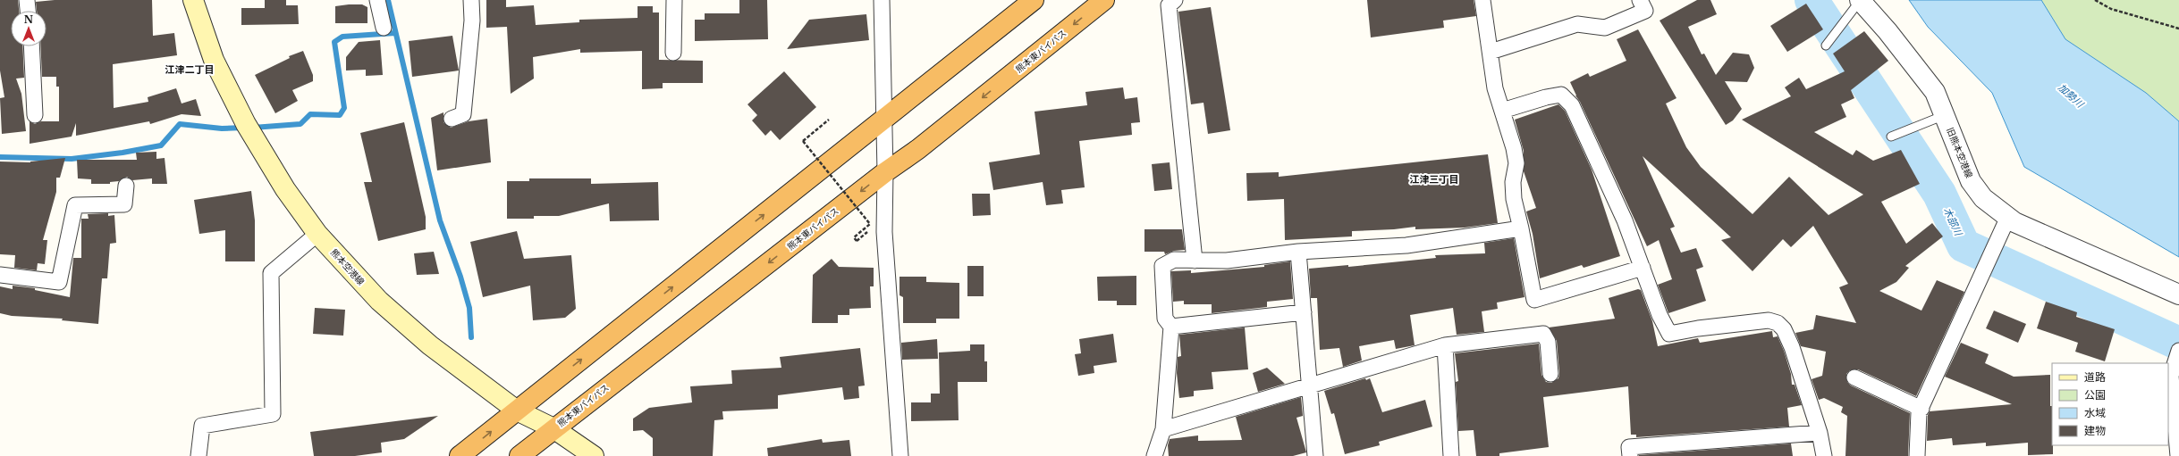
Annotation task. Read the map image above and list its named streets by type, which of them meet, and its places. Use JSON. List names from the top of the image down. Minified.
{"streets":{"highway":["熊本東バイパス"],"main road":["熊本空港線"],"street":["旧熊本空港線"]},"crossings":[["熊本東バイパス","熊本空港線"]],"districts":["江津二丁目","江津三丁目"],"water":["加勢川","木部川"],"legend":["道路","公園","水域","建物"],"north":"top"}
